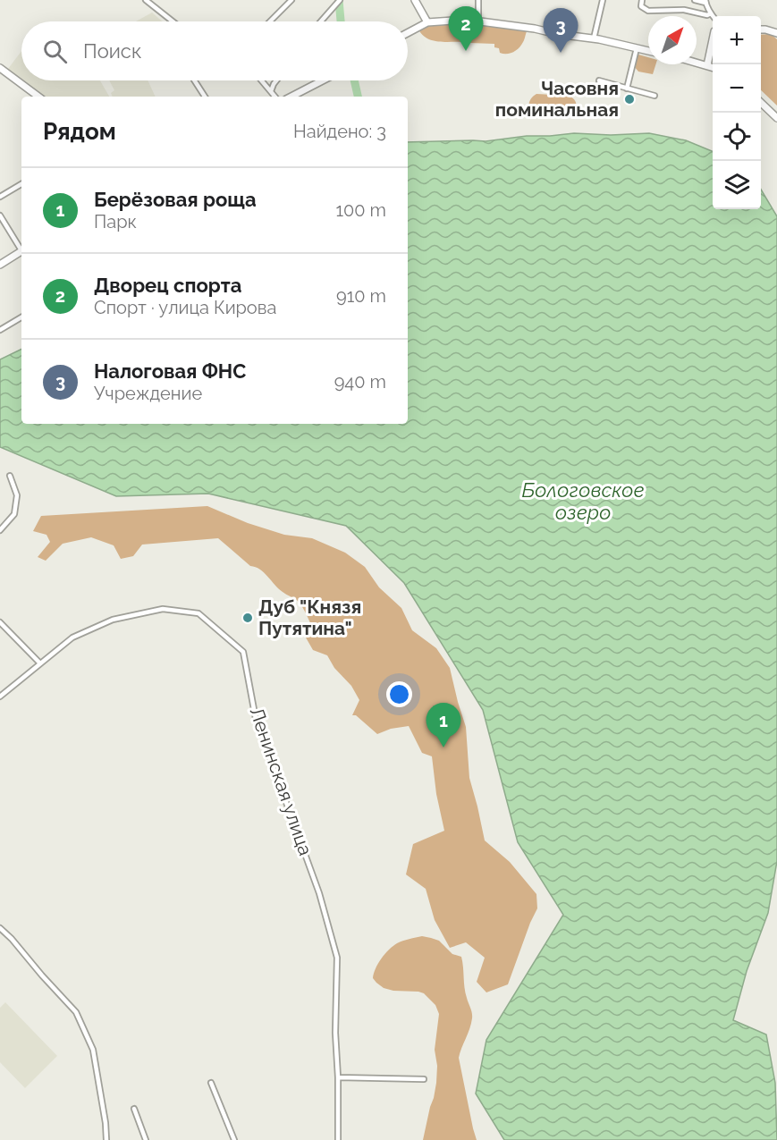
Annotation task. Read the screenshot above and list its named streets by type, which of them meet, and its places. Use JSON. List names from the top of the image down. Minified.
{"streets":{"street":["Ленинская улица"]},"water":["Бологовское озеро"],"places":["Часовня поминальная","Дуб \"Князя Путятина\""],"north":"top right","page":{"pins":["2","3","1"],"map_buttons":["+","−"],"search":"Поиск","heading":["Рядом","Найдено: 3"],"list":[{"mark":"1","name":"Берёзовая роща","note":"Парк","value":"100 m"},{"mark":"2","name":"Дворец спорта","note":"Спорт · улица Кирова","value":"910 m"},{"mark":"3","name":"Налоговая ФНС","note":"Учреждение","value":"940 m"}]}}
